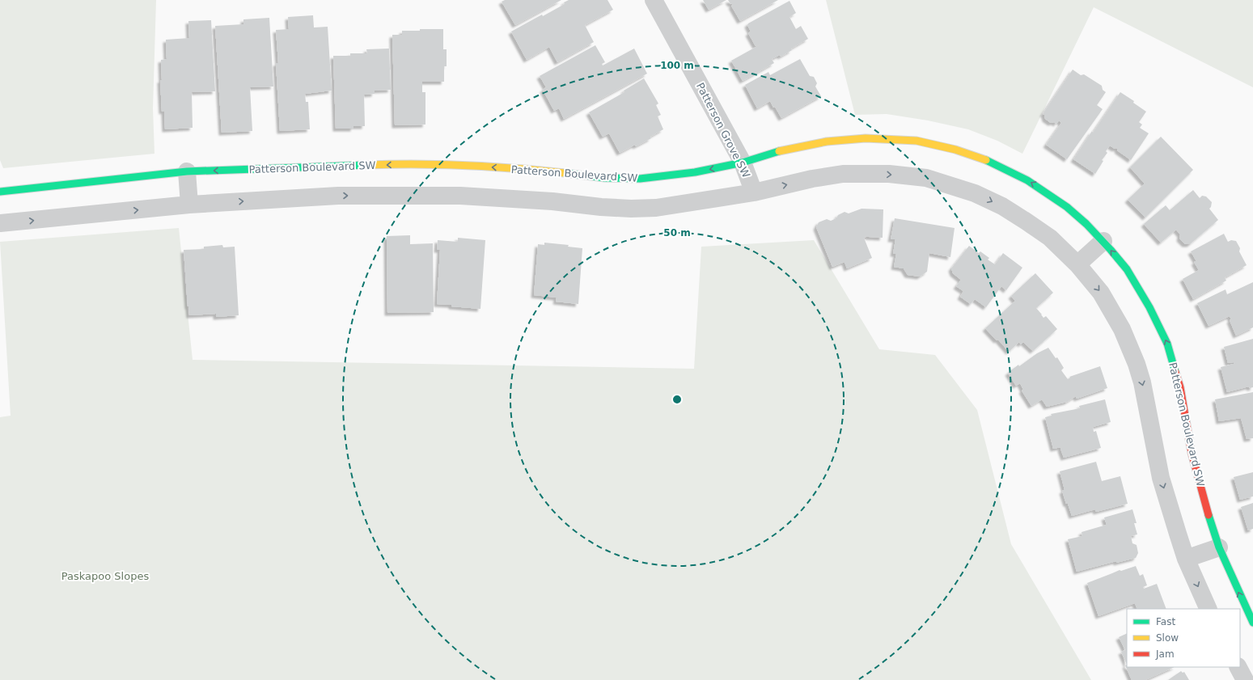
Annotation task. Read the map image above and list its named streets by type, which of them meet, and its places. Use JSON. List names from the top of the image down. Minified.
{"streets":{"street":["Patterson Grove SW","Patterson Boulevard SW"]},"crossings":[["Patterson Grove SW","Patterson Boulevard SW"]],"parks":["Paskapoo Slopes"],"legend":["Fast","Slow","Jam"],"rings":["100 m","50 m"]}
